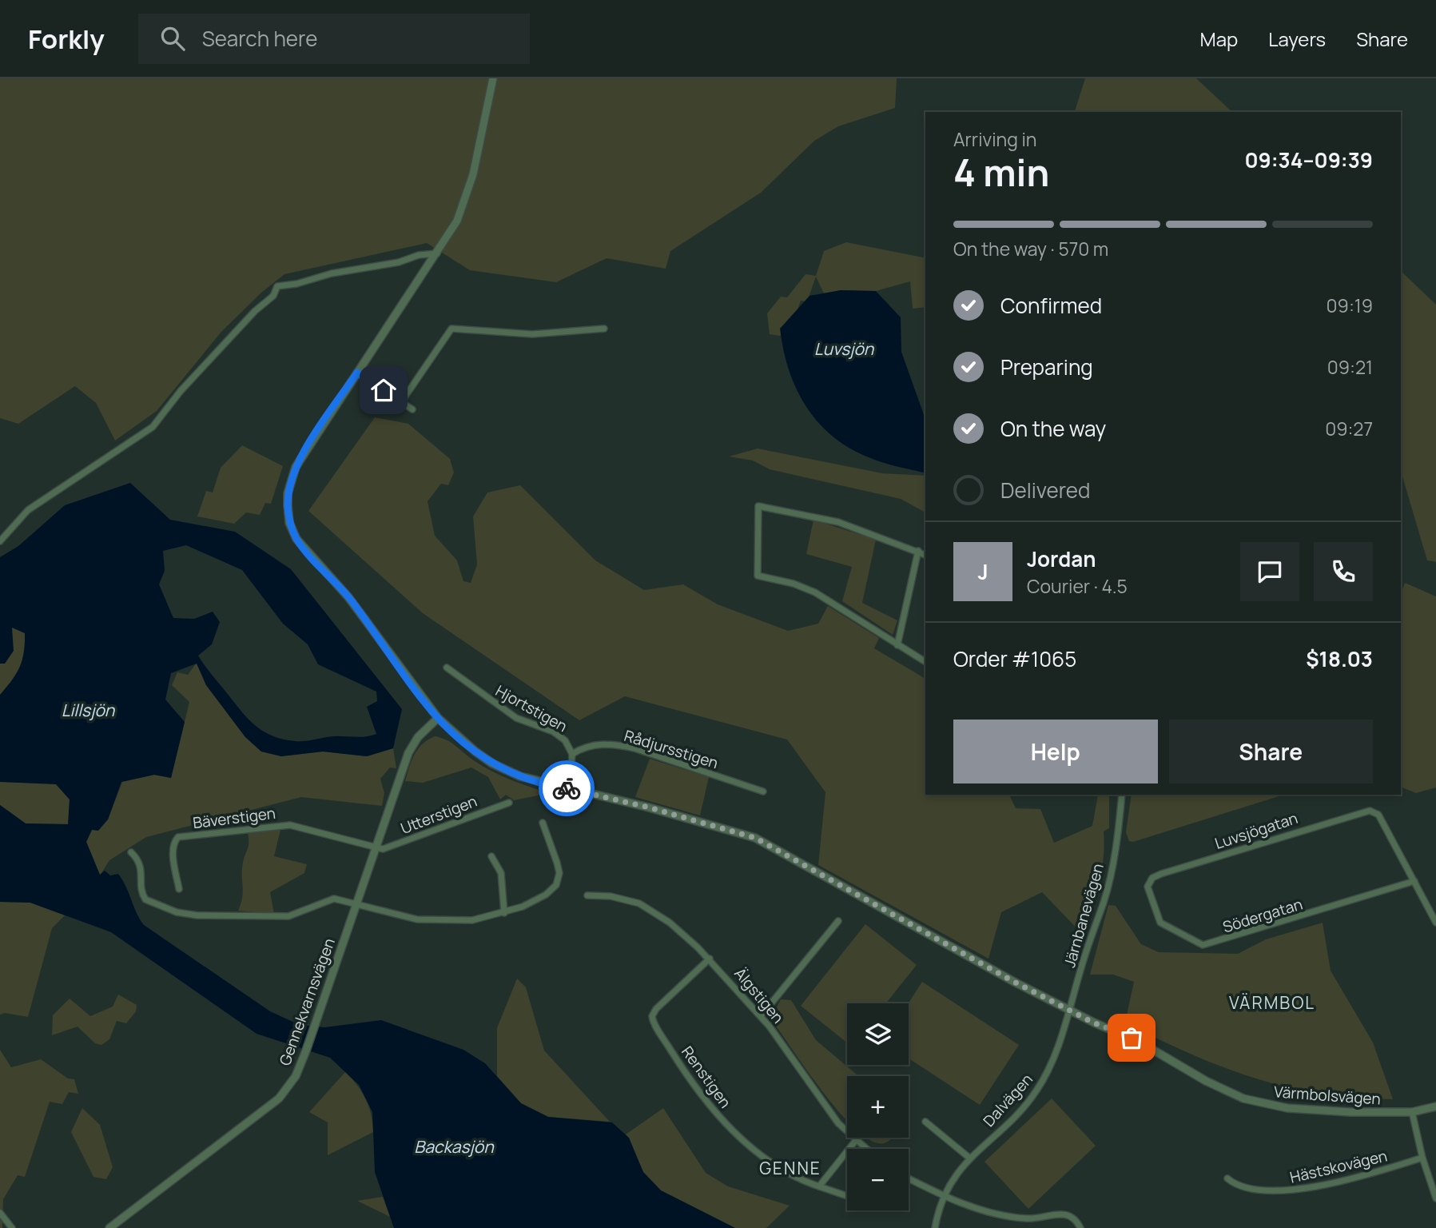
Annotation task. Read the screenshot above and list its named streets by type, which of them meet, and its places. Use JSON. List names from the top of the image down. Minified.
{"streets":{"street":["Hjortstigen","Rådjursstigen","Utterstigen","Bäverstigen","Luvsjögatan","Järnbanevägen","Södergatan","Älgstigen","Gennekvarnsvägen","Renstigen","Värmbolsvägen","Dalvägen","Hästskovägen"]},"crossings":[["Hjortstigen","Rådjursstigen"],["Hjortstigen","Värmbolsvägen"],["Utterstigen","Bäverstigen"],["Utterstigen","Gennekvarnsvägen"],["Bäverstigen","Gennekvarnsvägen"],["Luvsjögatan","Södergatan"],["Järnbanevägen","Värmbolsvägen"],["Järnbanevägen","Dalvägen"],["Älgstigen","Renstigen"],["Gennekvarnsvägen","Värmbolsvägen"],["Värmbolsvägen","Dalvägen"]],"districts":["VÄRMBOL","GENNE"],"water":["Luvsjön","Lillsjön","Backasjön"],"page":{"header":"Forkly","search":"Search here","nav":["Map","Layers","Share"],"heading":["4 min","Arriving in","09:34–09:39"],"panel":["Jordan","Courier · 4.5","Order #1065","$18.03"],"bar":"On the way · 570 m","list":[["Confirmed","09:19"],["Preparing","09:21"],["On the way","09:27"],"Delivered"],"round":"J","buttons":["Help","Share"],"map_buttons":["+","−"]}}
